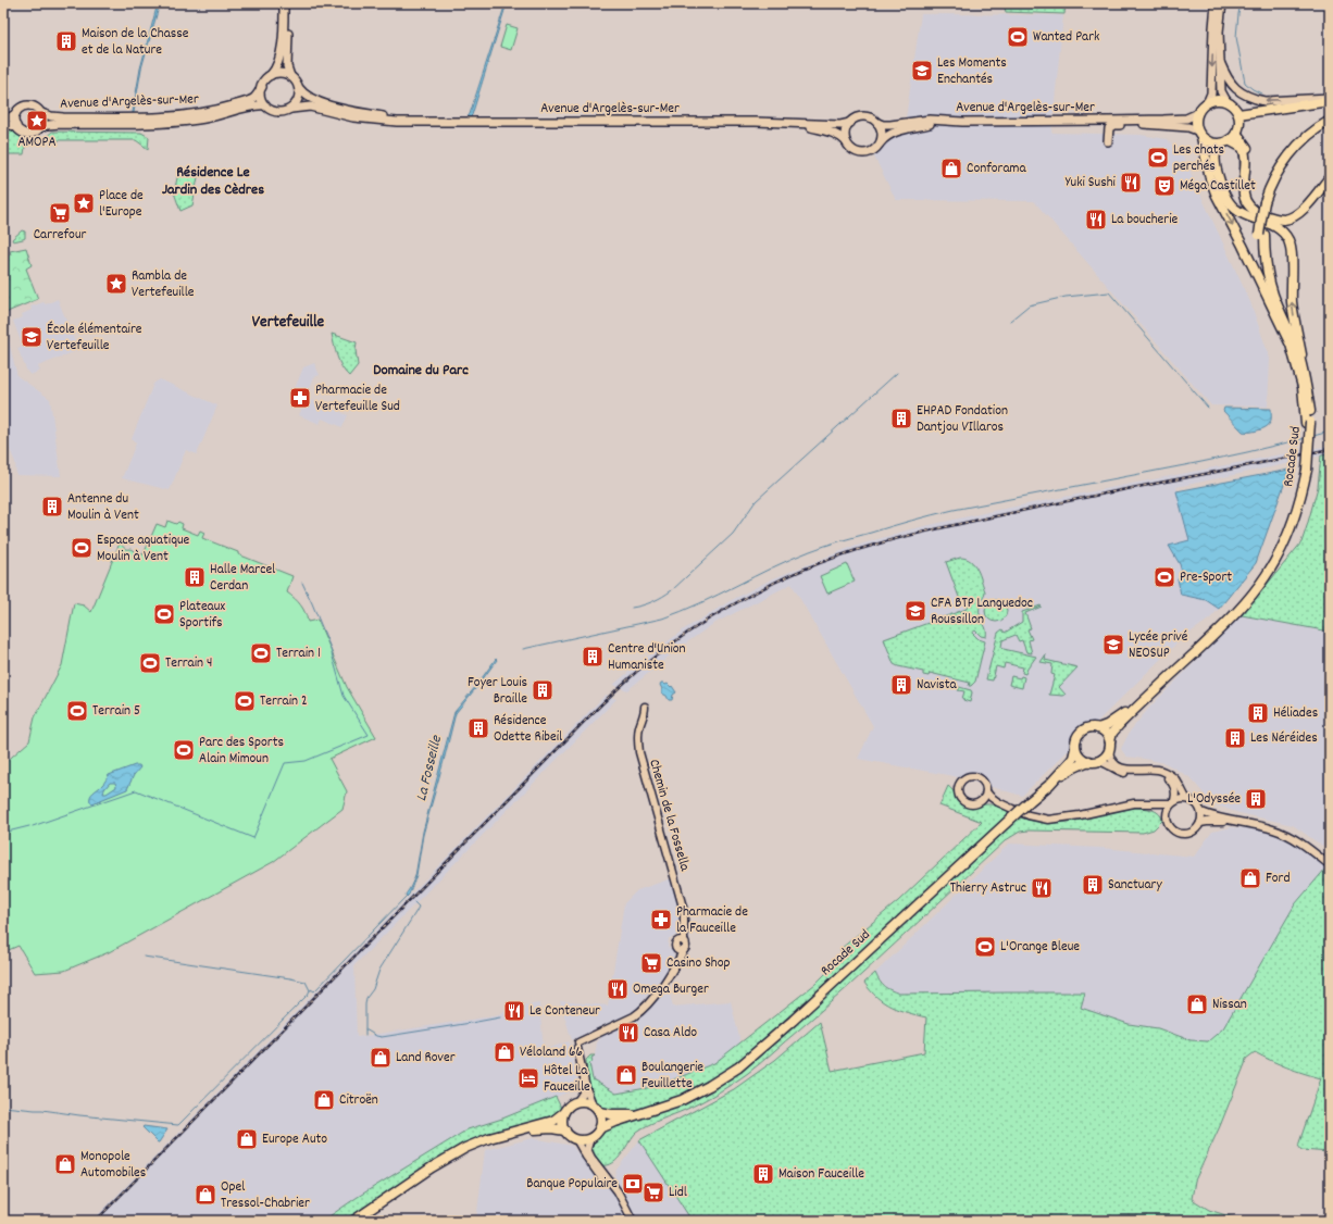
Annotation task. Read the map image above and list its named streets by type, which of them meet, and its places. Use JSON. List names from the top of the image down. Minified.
{"streets":{"main road":["Avenue d'Argelès-sur-Mer","Rocade Sud"],"street":["Chemin de la Fossella"]},"crossings":[["Avenue d'Argelès-sur-Mer","Rocade Sud"]],"districts":["Résidence Le Jardin des Cèdres","Vertefeuille","Domaine du Parc"],"water":["La Fosseille"],"places":{"sports":["Wanted Park","Les chats perchés","Espace aquatique Moulin à Vent","Pre-Sport","Plateaux Sportifs","Terrain 1","Terrain 4","Terrain 2","Terrain 5","Parc des Sports Alain Mimoun","L'Orange Bleue"],"building":["Maison de la Chasse et de la Nature","EHPAD Fondation Dantjou VIllaros","Antenne du Moulin à Vent","Halle Marcel Cerdan","Centre d'Union Humaniste","Navista","Foyer Louis Braille","Héliades","Résidence Odette Ribeil","Les Néréides","L'Odyssée","Sanctuary","Maison Fauceille"],"school or university":["Les Moments Enchantés","École élémentaire Vertefeuille","CFA BTP Languedoc Roussillon","Lycée privé NEOSUP"],"place":["AMOPA","Place de l'Europe","Rambla de Vertefeuille"],"shop":["Conforama","Ford","Nissan","Véloland 66","Land Rover","Boulangerie Feuillette","Citroën","Europe Auto","Monopole Automobiles","Opel Tressol-Chabrier"],"restaurant":["Yuki Sushi","La boucherie","Thierry Astruc","Omega Burger","Le Conteneur","Casa Aldo"],"theatre":["Méga Castillet"],"supermarket":["Carrefour","Casino Shop","Lidl"],"pharmacy":["Pharmacie de Vertefeuille Sud","Pharmacie de la Fauceille"],"hotel":["Hôtel La Fauceille"],"bank":["Banque Populaire"]}}
